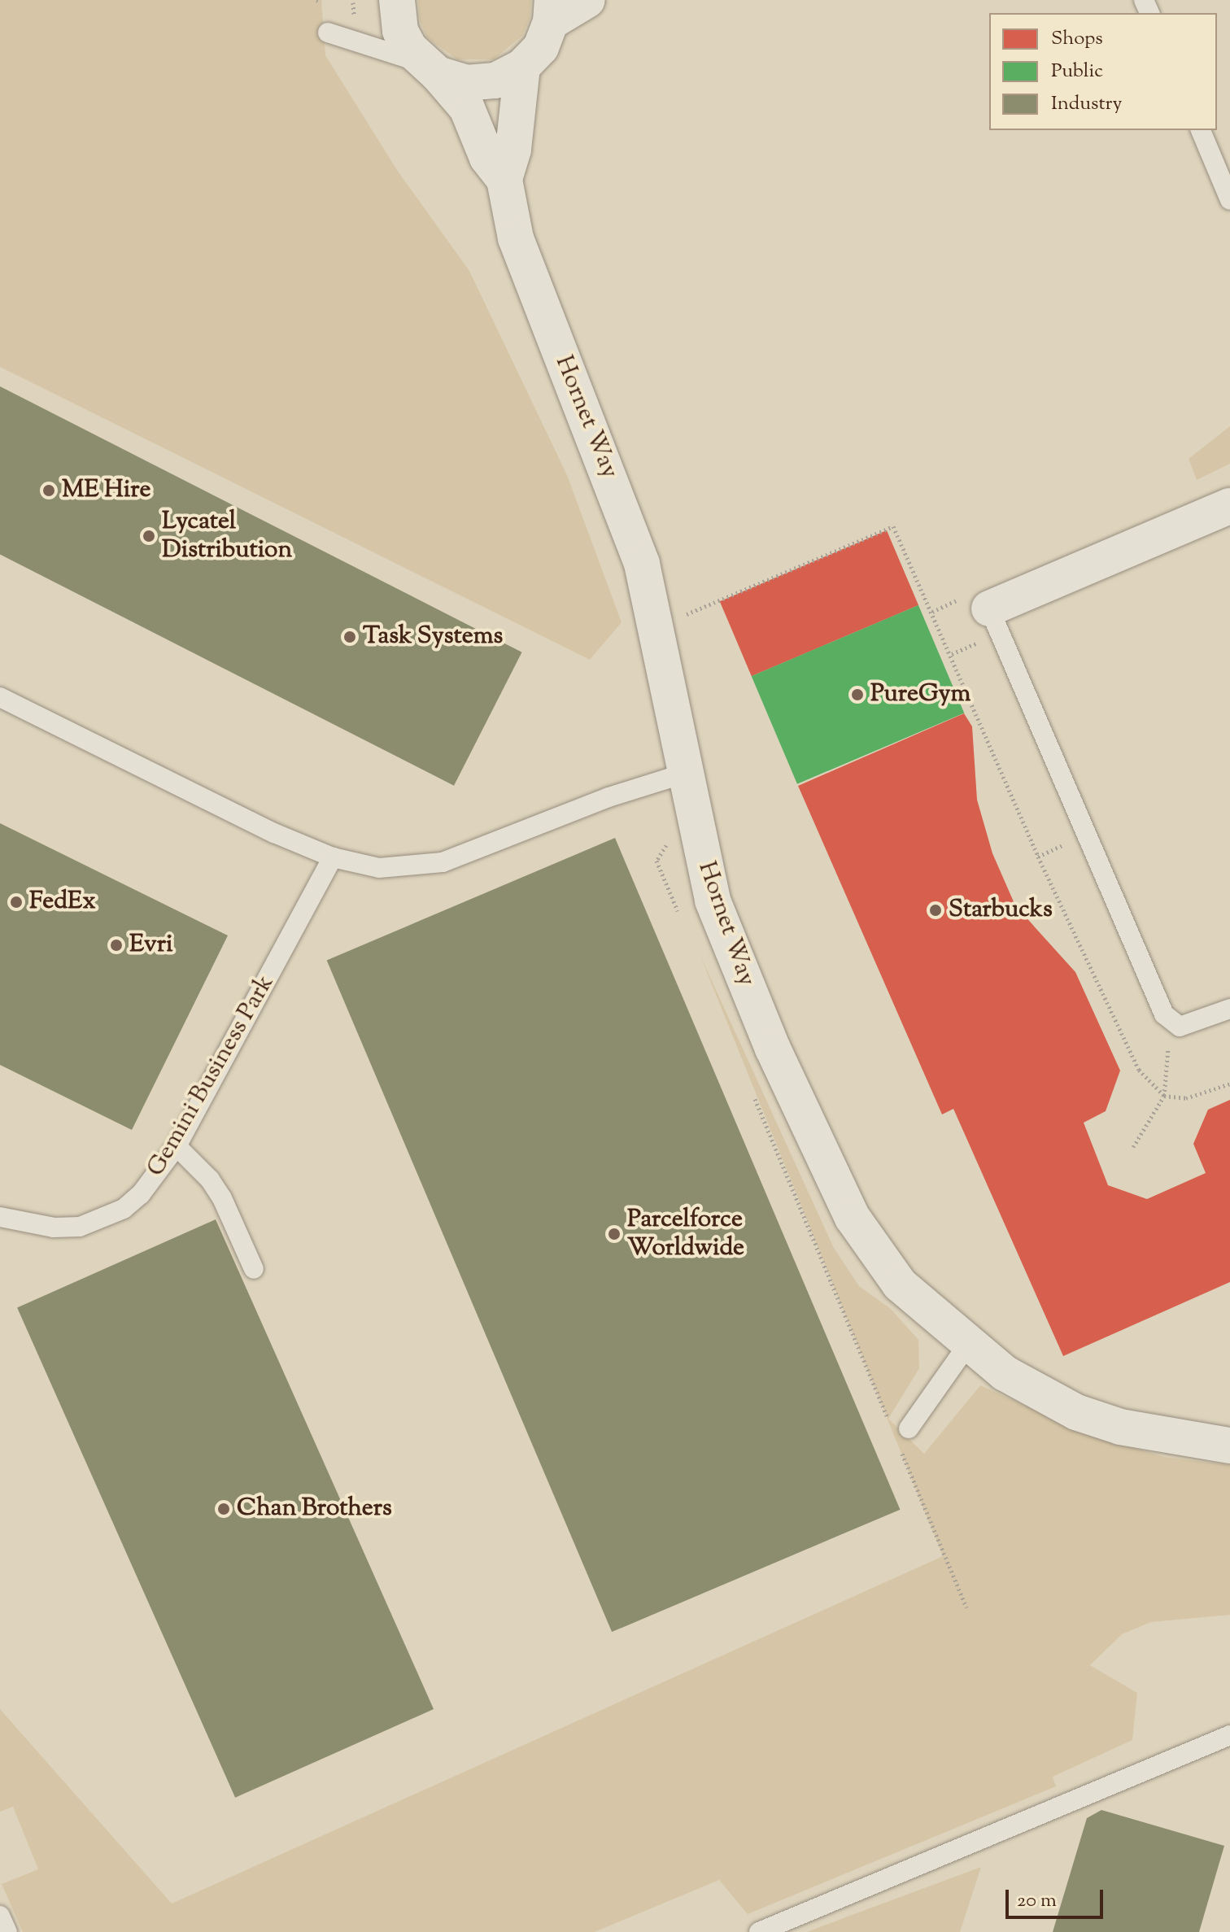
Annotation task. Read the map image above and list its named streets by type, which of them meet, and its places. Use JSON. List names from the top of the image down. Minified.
{"streets":{"street":["Hornet Way"],"lane":["Gemini Business Park"]},"places":["ME Hire","Lycatel Distribution","Task Systems","PureGym","FedEx","Starbucks","Evri","Parcelforce Worldwide","Chan Brothers"],"legend":["Shops","Public","Industry"],"scale_bar":"20 m"}
